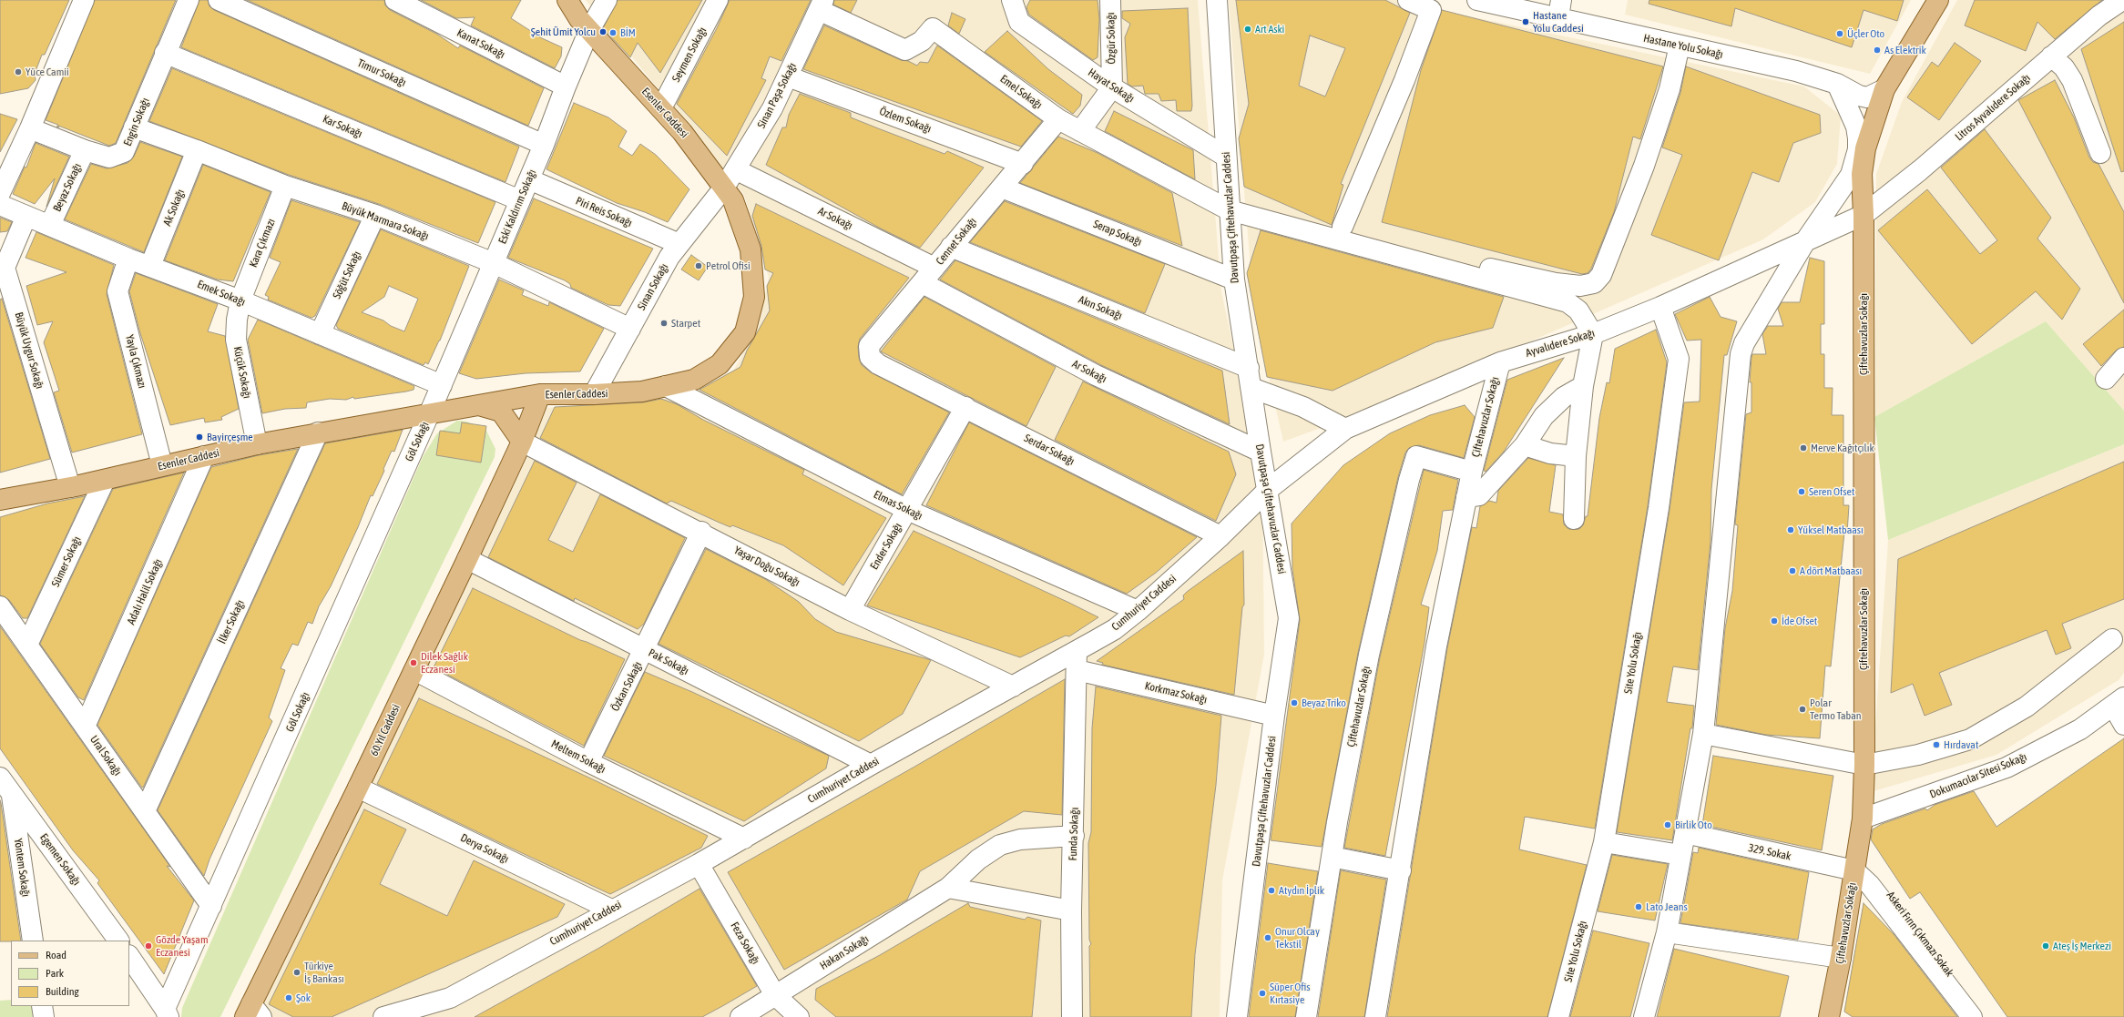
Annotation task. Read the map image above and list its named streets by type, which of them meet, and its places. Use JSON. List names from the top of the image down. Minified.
{"streets":{"main road":["Esenler Caddesi","Çiftehavuzlar Sokağı","60.Yıl Caddesi"],"street":["Özgür Sokağı","Kanat Sokağı","Hastane Yolu Sokağı","Seymen Sokağı","Timur Sokağı","Hayat Sokağı","Emel Sokağı","Sinan Paşa Sokağı","Litros Ayvalıdere Sokağı","Özlem Sokağı","Engin Sokağı","Kar Sokağı","Beyaz Sokağı","Eski Kaldırım Sokağı","Ak Sokağı","Piri Reis Sokağı","Davutpaşa Çiftehavuzlar Caddesi","Ar Sokağı","Büyük Marmara Sokağı","Serap Sokağı","Cennet Sokağı","Kara Çıkmazı","Söğüt Sokağı","Sinan Sokağı","Emek Sokağı","Akın Sokağı","Ayvalıdere Sokağı","Büyük Uygur Sokağı","Yayla Çıkmazı","Küçük Sokağı","Göl Sokağı","Serdar Sokağı","Elmas Sokağı","Ender Sokağı","Sümer Sokağı","Yaşar Doğu Sokağı","Adalı Halil Sokağı","Cumhuriyet Caddesi","İlker Sokağı","Pak Sokağı","Site Yolu Sokağı","Özkan Sokağı","Korkmaz Sokağı","Ural Sokağı","Meltem Sokağı","Dokumacılar Sitesi Sokağı","Funda Sokağı","Derya Sokağı","329. Sokak","Egemen Sokağı","Yöntem Sokağı","Askeri Fırın Çıkmazı Sokak","Feza Sokağı","Hakan Sokağı"]},"crossings":[["Özgür Sokağı","Hayat Sokağı"],["Kanat Sokağı","Eski Kaldırım Sokağı"],["Hastane Yolu Sokağı","Çiftehavuzlar Sokağı"],["Seymen Sokağı","Esenler Caddesi"],["Timur Sokağı","Eski Kaldırım Sokağı"],["Hayat Sokağı","Davutpaşa Çiftehavuzlar Caddesi"],["Emel Sokağı","Sinan Paşa Sokağı"],["Emel Sokağı","Davutpaşa Çiftehavuzlar Caddesi"],["Emel Sokağı","Cennet Sokağı"],["Emel Sokağı","Ayvalıdere Sokağı"],["Sinan Paşa Sokağı","Esenler Caddesi"],["Sinan Paşa Sokağı","Özlem Sokağı"],["Sinan Paşa Sokağı","Ar Sokağı"],["Sinan Paşa Sokağı","Sinan Sokağı"],["Litros Ayvalıdere Sokağı","Çiftehavuzlar Sokağı"],["Litros Ayvalıdere Sokağı","Ayvalıdere Sokağı"],["Esenler Caddesi","Eski Kaldırım Sokağı"],["Esenler Caddesi","Sinan Sokağı"],["Esenler Caddesi","Büyük Uygur Sokağı"],["Esenler Caddesi","Yayla Çıkmazı"],["Esenler Caddesi","Küçük Sokağı"],["Esenler Caddesi","Göl Sokağı"],["Esenler Caddesi","Elmas Sokağı"],["Esenler Caddesi","Sümer Sokağı"],["Esenler Caddesi","Adalı Halil Sokağı"],["Esenler Caddesi","İlker Sokağı"],["Esenler Caddesi","60.Yıl Caddesi"],["Özlem Sokağı","Cennet Sokağı"],["Engin Sokağı","Kar Sokağı"],["Engin Sokağı","Beyaz Sokağı"],["Engin Sokağı","Büyük Marmara Sokağı"],["Kar Sokağı","Eski Kaldırım Sokağı"],["Beyaz Sokağı","Emek Sokağı"],["Eski Kaldırım Sokağı","Piri Reis Sokağı"],["Eski Kaldırım Sokağı","Büyük Marmara Sokağı"],["Eski Kaldırım Sokağı","Emek Sokağı"],["Eski Kaldırım Sokağı","Göl Sokağı"],["Ak Sokağı","Büyük Marmara Sokağı"],["Ak Sokağı","Emek Sokağı"],["Piri Reis Sokağı","Sinan Sokağı"],["Davutpaşa Çiftehavuzlar Caddesi","Ar Sokağı"],["Davutpaşa Çiftehavuzlar Caddesi","Serap Sokağı"],["Davutpaşa Çiftehavuzlar Caddesi","Akın Sokağı"],["Davutpaşa Çiftehavuzlar Caddesi","Ayvalıdere Sokağı"],["Davutpaşa Çiftehavuzlar Caddesi","Cumhuriyet Caddesi"],["Davutpaşa Çiftehavuzlar Caddesi","Korkmaz Sokağı"],["Ar Sokağı","Cennet Sokağı"],["Büyük Marmara Sokağı","Kara Çıkmazı"],["Büyük Marmara Sokağı","Söğüt Sokağı"],["Büyük Marmara Sokağı","Sinan Sokağı"],["Serap Sokağı","Cennet Sokağı"],["Cennet Sokağı","Akın Sokağı"],["Cennet Sokağı","Serdar Sokağı"],["Kara Çıkmazı","Emek Sokağı"],["Kara Çıkmazı","Küçük Sokağı"],["Söğüt Sokağı","Emek Sokağı"],["Emek Sokağı","Büyük Uygur Sokağı"],["Emek Sokağı","Yayla Çıkmazı"],["Emek Sokağı","Küçük Sokağı"],["Çiftehavuzlar Sokağı","Ayvalıdere Sokağı"],["Çiftehavuzlar Sokağı","Dokumacılar Sitesi Sokağı"],["Çiftehavuzlar Sokağı","329. Sokak"],["Çiftehavuzlar Sokağı","Askeri Fırın Çıkmazı Sokak"],["Ayvalıdere Sokağı","Cumhuriyet Caddesi"],["Ayvalıdere Sokağı","Site Yolu Sokağı"],["Göl Sokağı","Ural Sokağı"],["Serdar Sokağı","Ender Sokağı"],["Serdar Sokağı","Cumhuriyet Caddesi"],["Elmas Sokağı","Ender Sokağı"],["Elmas Sokağı","Cumhuriyet Caddesi"],["Ender Sokağı","Yaşar Doğu Sokağı"],["Sümer Sokağı","Ural Sokağı"],["Yaşar Doğu Sokağı","Cumhuriyet Caddesi"],["Yaşar Doğu Sokağı","Özkan Sokağı"],["Yaşar Doğu Sokağı","60.Yıl Caddesi"],["Adalı Halil Sokağı","Ural Sokağı"],["Cumhuriyet Caddesi","Pak Sokağı"],["Cumhuriyet Caddesi","Korkmaz Sokağı"],["Cumhuriyet Caddesi","Meltem Sokağı"],["Cumhuriyet Caddesi","Funda Sokağı"],["Cumhuriyet Caddesi","Derya Sokağı"],["Cumhuriyet Caddesi","Feza Sokağı"],["İlker Sokağı","Ural Sokağı"],["Pak Sokağı","Özkan Sokağı"],["Pak Sokağı","60.Yıl Caddesi"],["Özkan Sokağı","Meltem Sokağı"],["Korkmaz Sokağı","Funda Sokağı"],["60.Yıl Caddesi","Meltem Sokağı"],["60.Yıl Caddesi","Derya Sokağı"],["Funda Sokağı","Hakan Sokağı"],["329. Sokak","Askeri Fırın Çıkmazı Sokak"],["Egemen Sokağı","Yöntem Sokağı"],["Feza Sokağı","Hakan Sokağı"]],"places":["Hastane Yolu Caddesi","Art Aski","Şehit Ümit Yolcu","BİM","Üçler Oto","As Elektrik","Yüce Camii","Petrol Ofisi","Starpet","Bayirçeşme","Merve Kağıtçılık","Seren Ofset","Yüksel Matbaası","A dört Matbaası","İde Ofset","Dilek Sağlık Eczanesi","Beyaz Triko","Polar Termo Taban","Hırdavat","Birlik Oto","Atydın İplik","Lato Jeans","Onur Olcay Tekstil","Gözde Yaşam Eczanesi","Ateş İş Merkezi","Türkiye İş Bankası","Süper Ofis Kırtasiye","Şok"],"legend":["Road","Park","Building"]}
